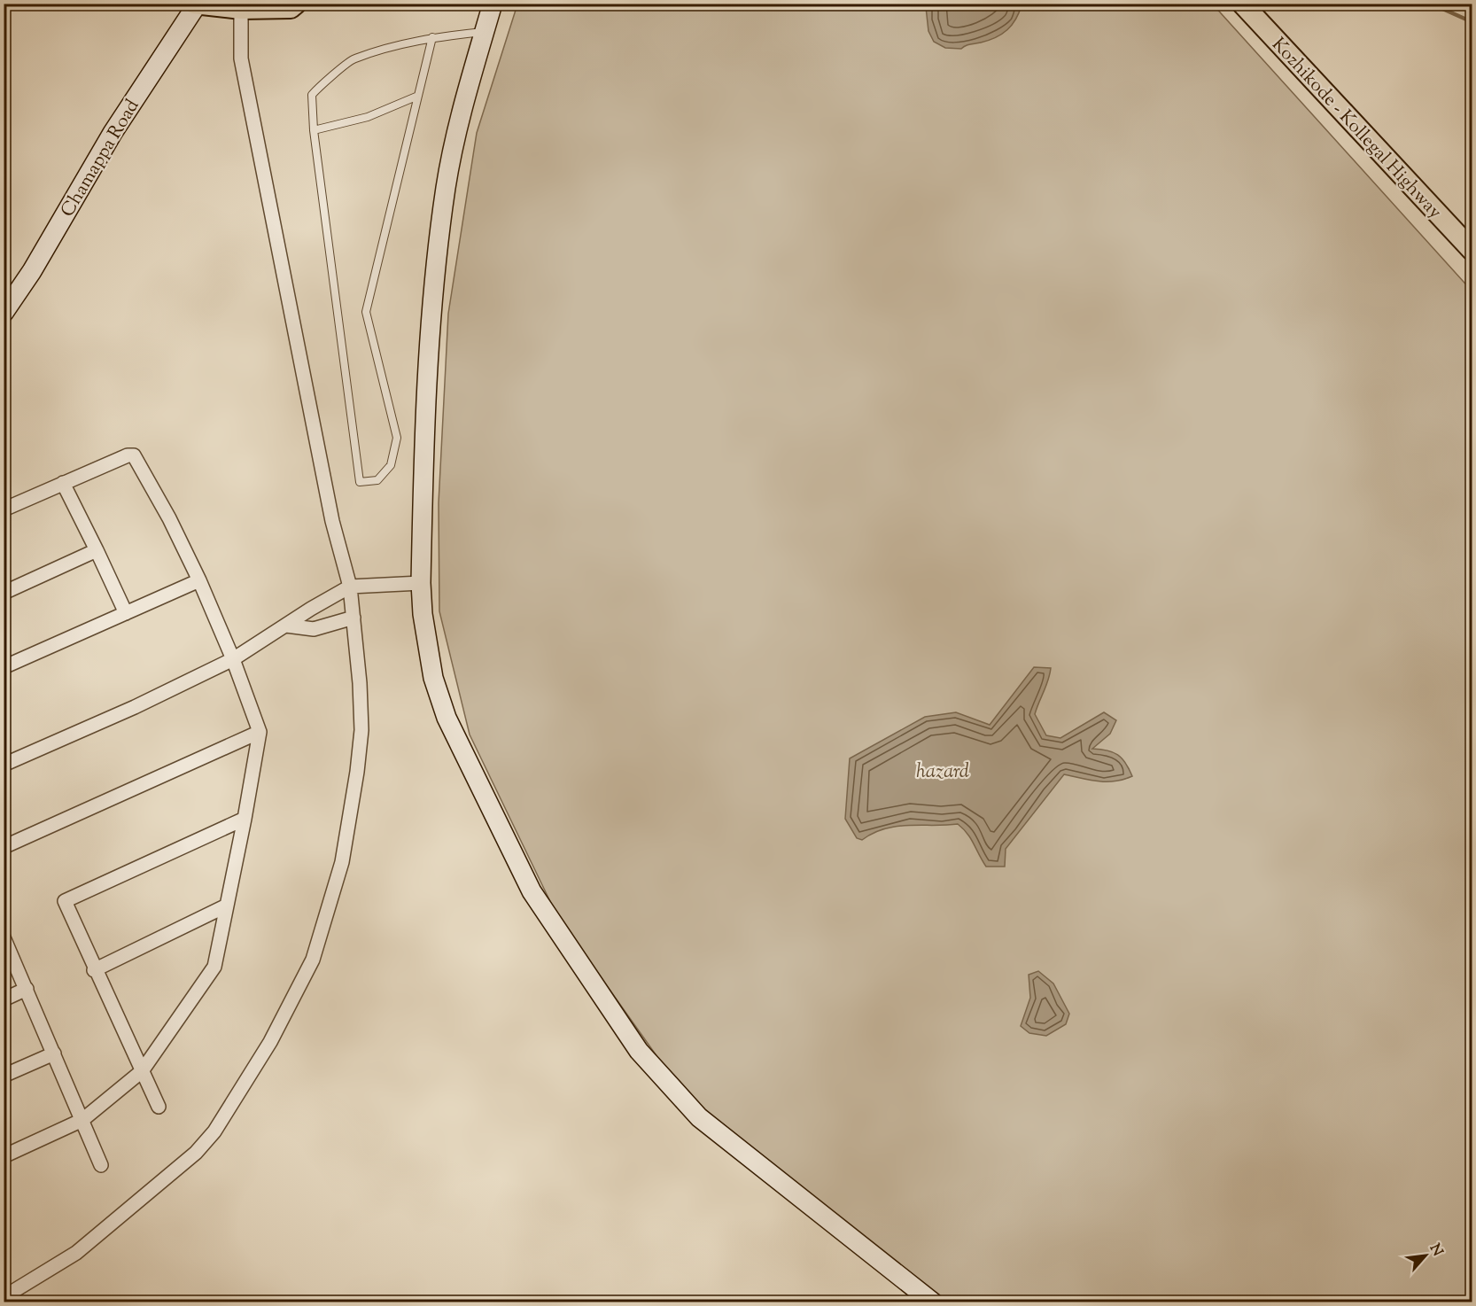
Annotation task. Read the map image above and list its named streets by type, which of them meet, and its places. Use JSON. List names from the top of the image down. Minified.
{"streets":{"main road":["Kozhikode - Kollegal Highway"],"street":["Chamappa Road"]},"water":["hazard"],"north":"top right"}
